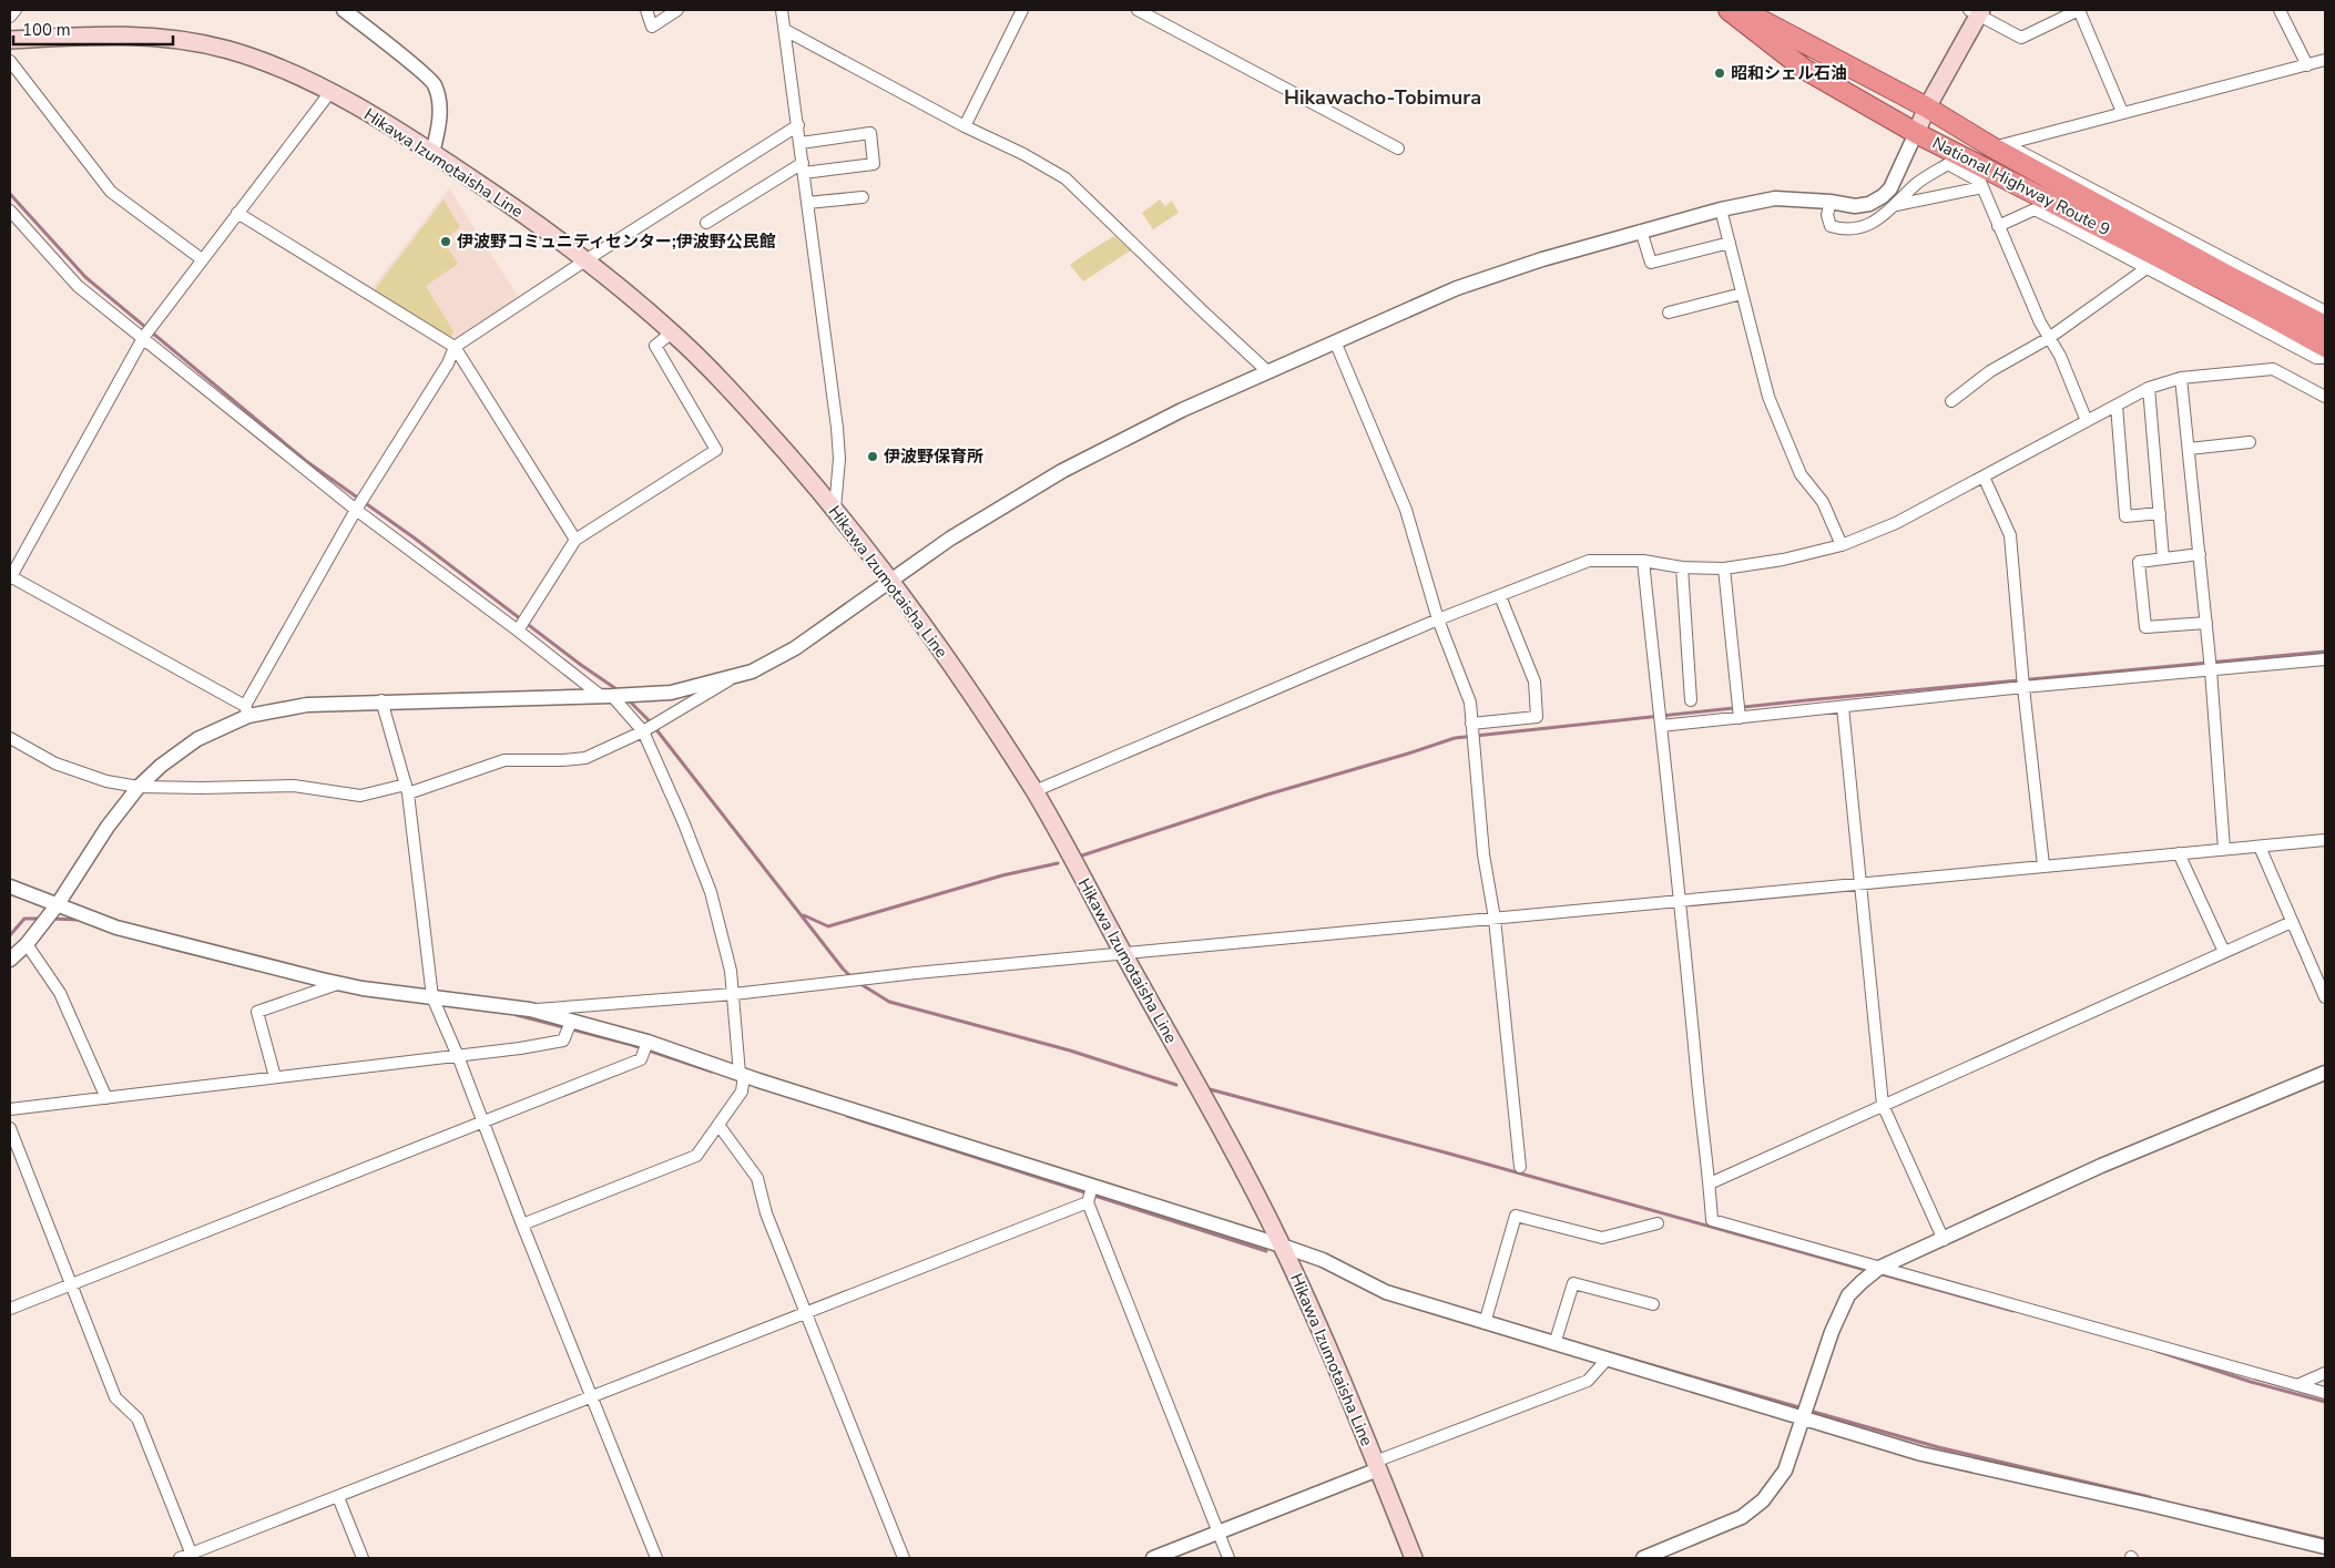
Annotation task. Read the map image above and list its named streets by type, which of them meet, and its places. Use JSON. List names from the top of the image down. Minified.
{"streets":{"highway":["National Highway Route 9"],"main road":["Hikawa Izumotaisha Line"]},"districts":["Hikawacho-Tobimura"],"places":["昭和シェル石油","伊波野コミュニティセンター;伊波野公民館","伊波野保育所"],"scale_bar":"100 m"}
